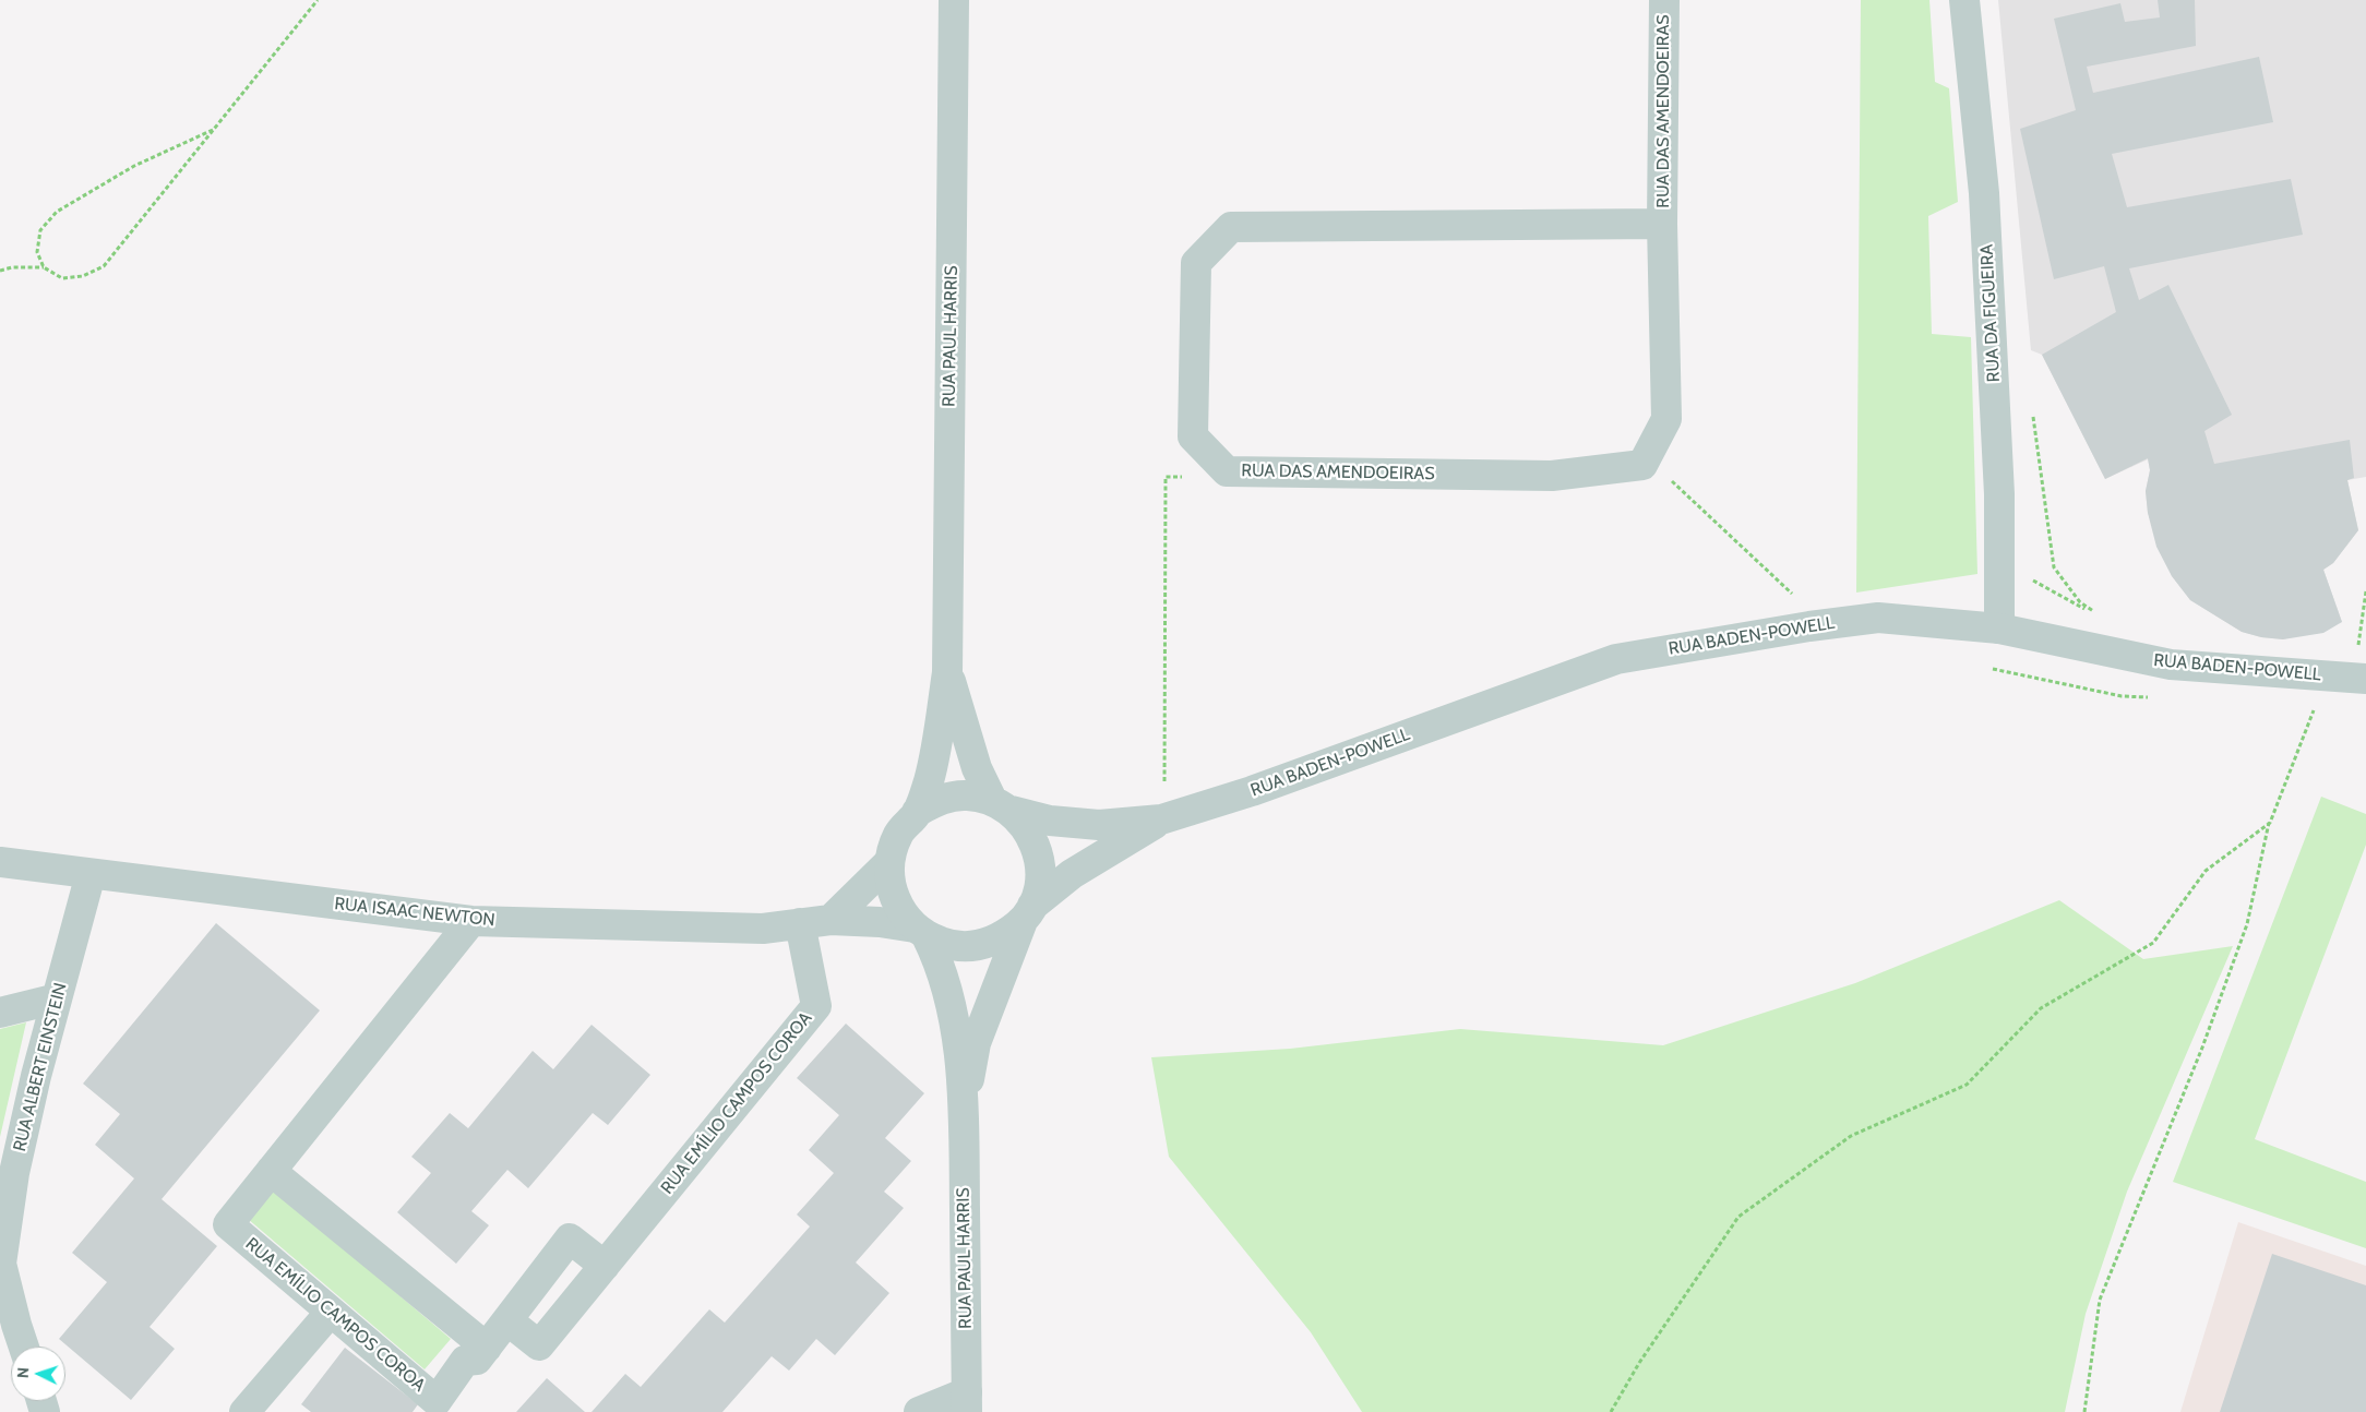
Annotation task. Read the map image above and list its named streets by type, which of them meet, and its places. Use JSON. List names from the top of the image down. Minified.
{"streets":{"street":["RUA DAS AMENDOEIRAS","RUA DA FIGUEIRA","RUA PAUL HARRIS","RUA BADEN-POWELL","RUA ISAAC NEWTON","RUA ALBERT EINSTEIN","RUA EMÍLIO CAMPOS COROA"]},"crossings":[["RUA DA FIGUEIRA","RUA BADEN-POWELL"],["RUA PAUL HARRIS","RUA ISAAC NEWTON"],["RUA ISAAC NEWTON","RUA ALBERT EINSTEIN"],["RUA ISAAC NEWTON","RUA EMÍLIO CAMPOS COROA"]],"north":"left"}
